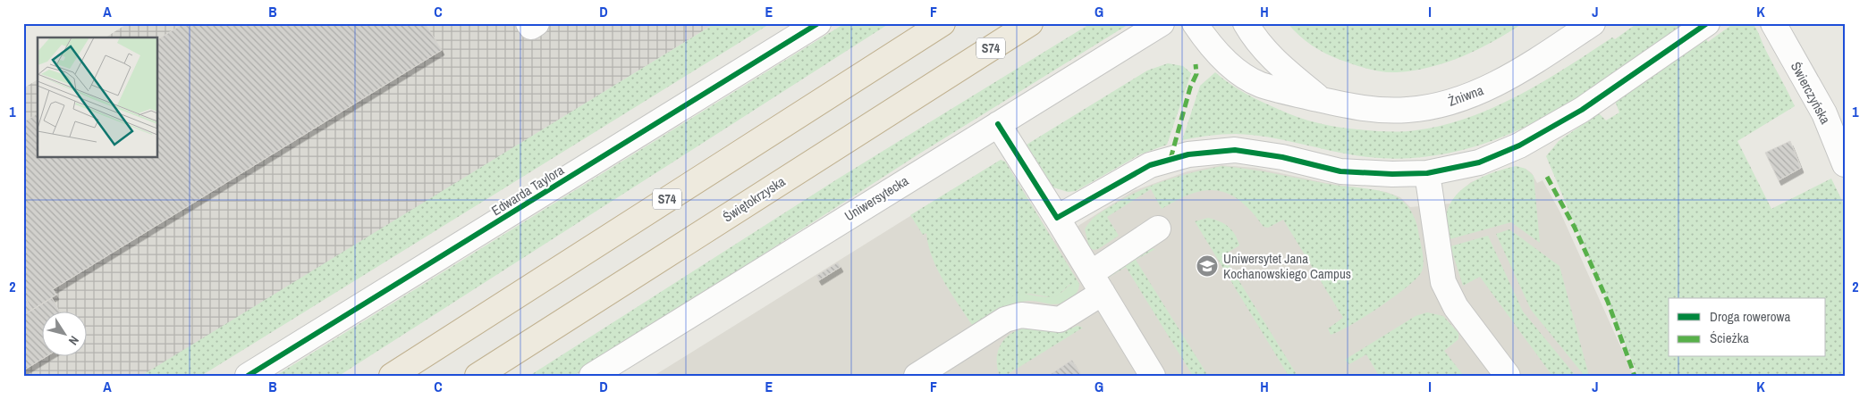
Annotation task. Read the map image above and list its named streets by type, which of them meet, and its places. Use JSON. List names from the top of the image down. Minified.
{"streets":{"highway":["S74","Świętokrzyska"],"street":["Świerczyńska","Żniwna","Edwarda Taylora","Uniwersytecka"]},"places":{"school or university":["Uniwersytet Jana Kochanowskiego Campus"]},"legend":["Droga rowerowa","Ścieżka"],"north":"bottom right","grid":{"columns":["A","B","C","D","E","F","G","H","I","J","K"],"rows":["1","2"]}}
